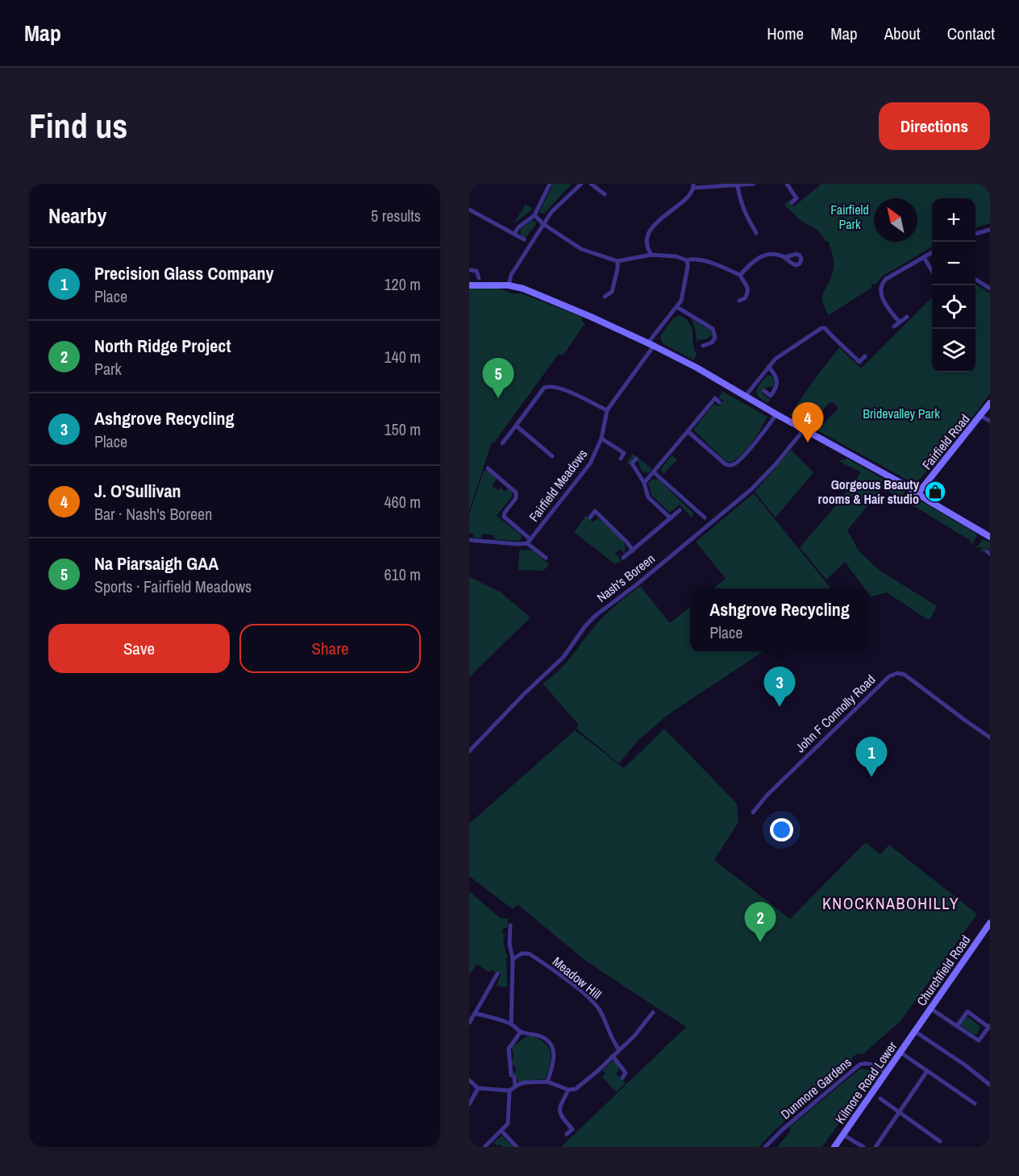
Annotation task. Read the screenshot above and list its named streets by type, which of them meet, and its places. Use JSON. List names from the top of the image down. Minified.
{"streets":{"street":["Fairfield Road","Fairfield Meadows","Nash's Boreen","John F Connolly Road","Churchfield Road","Meadow Hill","Kilmore Road Lower","Dunmore Gardens"]},"crossings":[["Churchfield Road","Kilmore Road Lower"],["Kilmore Road Lower","Dunmore Gardens"]],"districts":["KNOCKNABOHILLY"],"parks":["Fairfield Park","Bridevalley Park"],"places":{"shop":["Gorgeous Beauty rooms & Hair studio"]},"north":"top left","page":{"header":"Map","nav":["Home","Map","About","Contact"],"buttons":["Directions",["Save","Share"]],"title":"Find us","heading":["Nearby","5 results"],"map_buttons":["+","−"],"list":[{"mark":"1","name":"Precision Glass Company","note":"Place","value":"120 m"},{"mark":"2","name":"North Ridge Project","note":"Park","value":"140 m"},{"mark":"3","name":"Ashgrove Recycling","note":"Place","value":"150 m"},{"mark":"4","name":"J. O'Sullivan","note":"Bar · Nash's Boreen","value":"460 m"},{"mark":"5","name":"Na Piarsaigh GAA","note":"Sports · Fairfield Meadows","value":"610 m"}],"pins":["5","4","3","1","2"],"popup":["Ashgrove Recycling","Place"]}}
